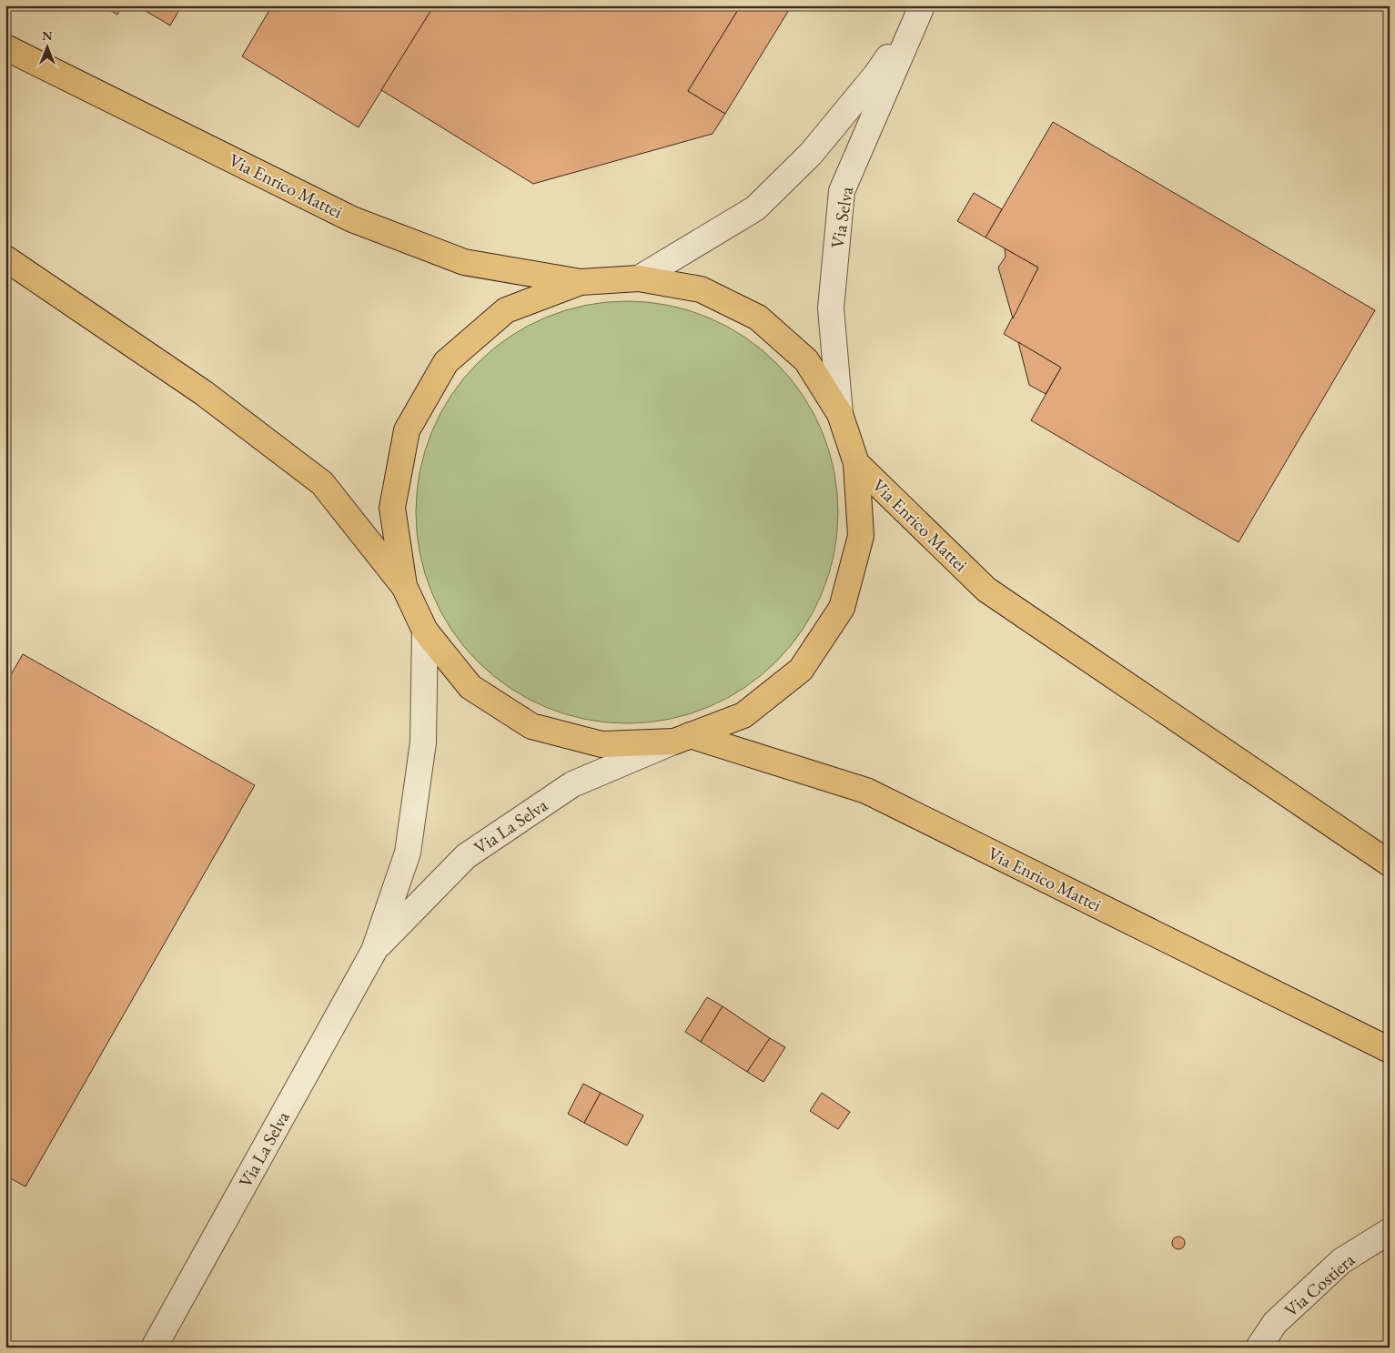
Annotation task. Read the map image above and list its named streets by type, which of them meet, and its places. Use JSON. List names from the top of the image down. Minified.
{"streets":{"main road":["Via Enrico Mattei"],"street":["Via Selva","Via La Selva","Via Costiera"]},"crossings":[["Via Enrico Mattei","Via La Selva"]],"north":"top"}
